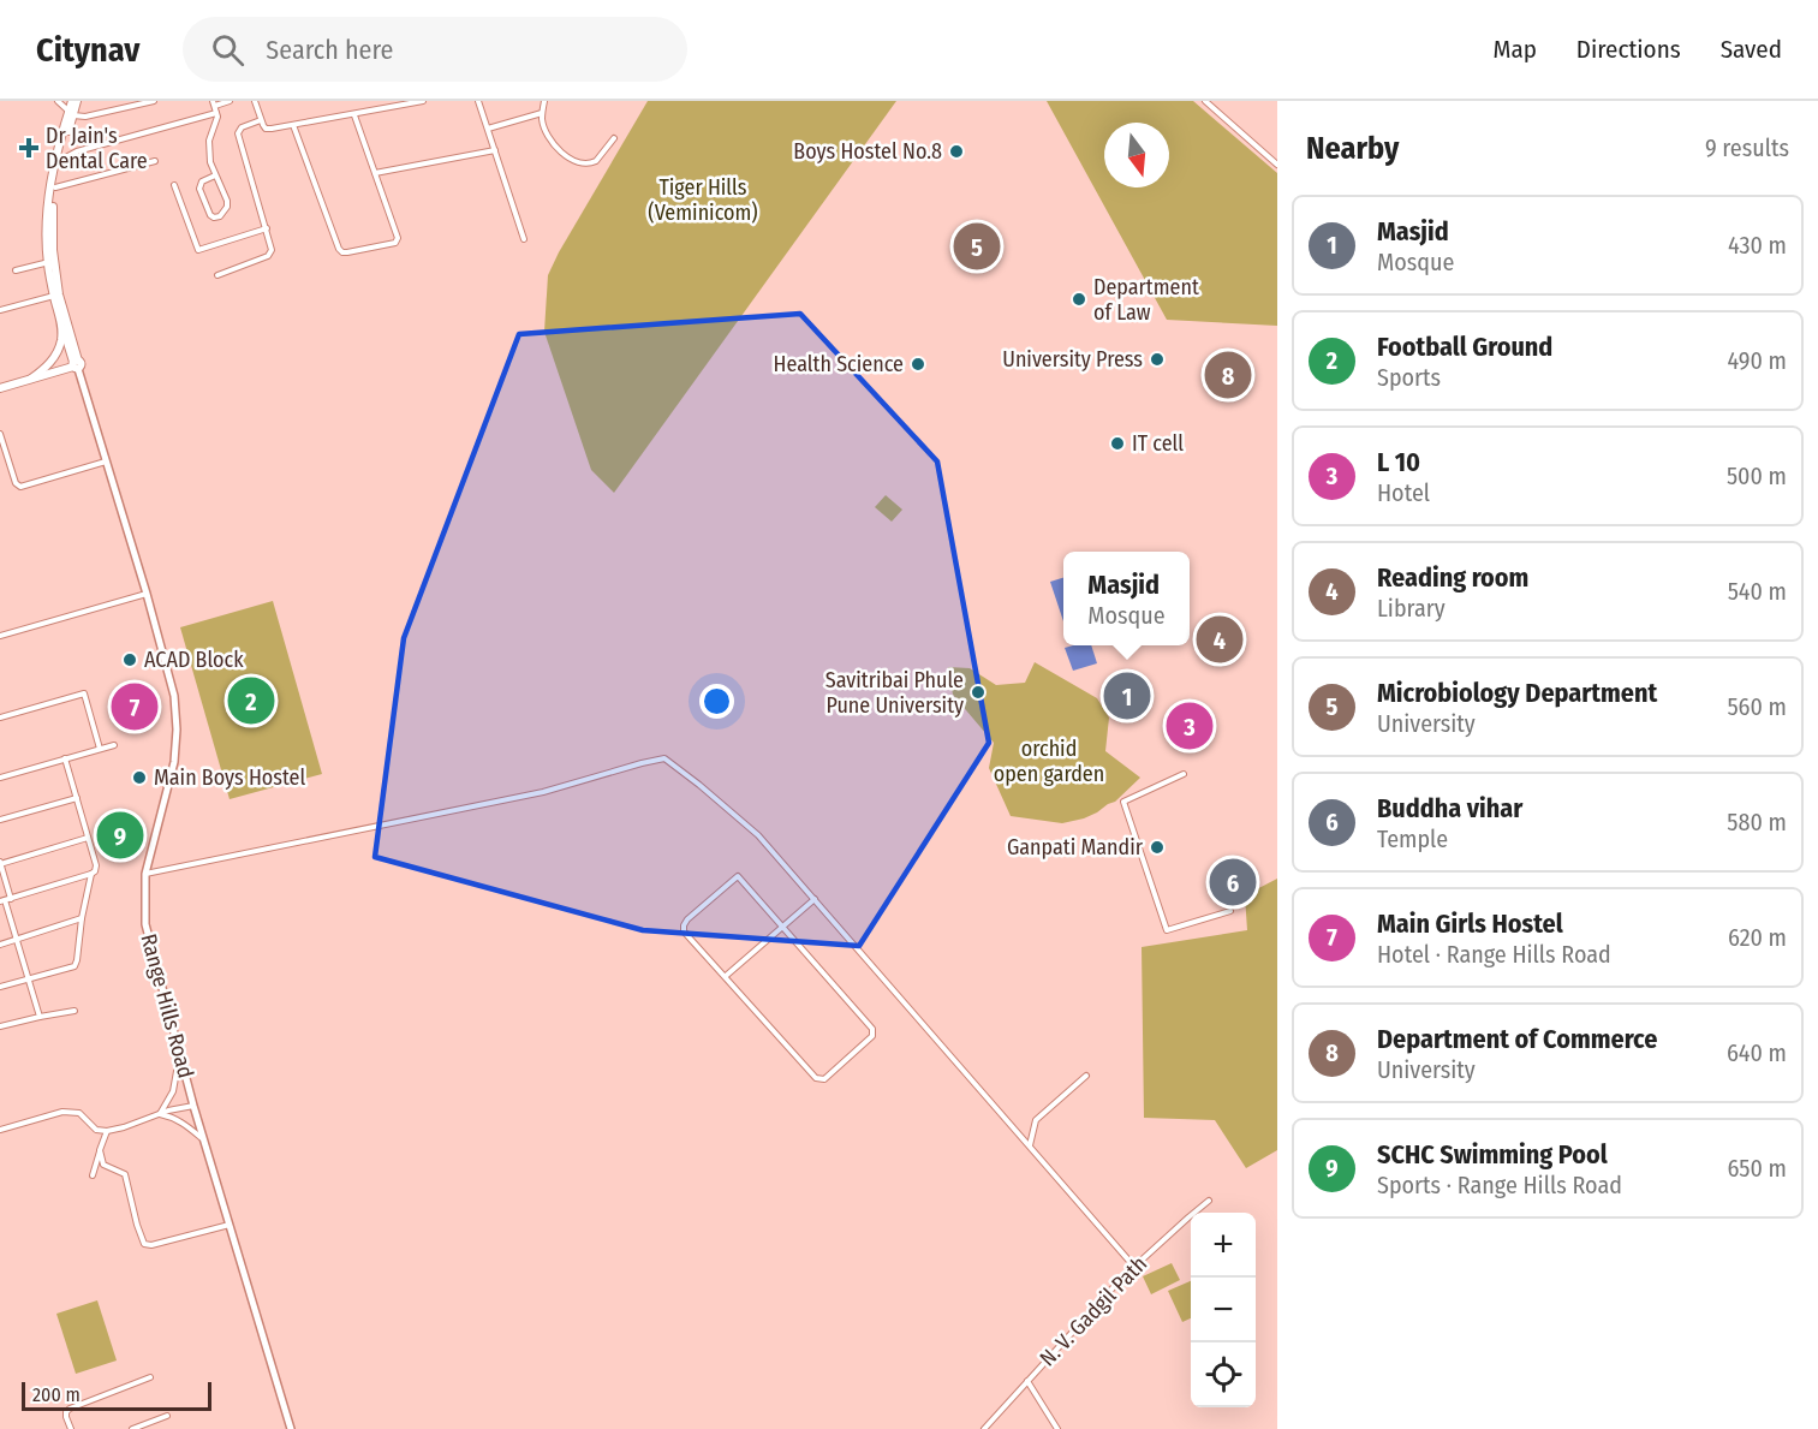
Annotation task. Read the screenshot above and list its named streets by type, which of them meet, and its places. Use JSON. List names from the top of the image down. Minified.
{"streets":{"main road":["Range Hills Road"],"street":["N. V. Gadgil Path"]},"parks":["Tiger Hills (Veminicom)","orchid open garden"],"places":{"health":["Dr Jain's Dental Care"],"other":["Boys Hostel No.8","Department of Law","University Press","Health Science","IT cell","ACAD Block","Savitribai Phule Pune University","Main Boys Hostel","Ganpati Mandir"]},"scale_bar":"200 m","north":"bottom","page":{"header":"Citynav","search":"Search here","nav":["Map","Directions","Saved"],"heading":["Nearby","9 results"],"list":[{"mark":"1","name":"Masjid","note":"Mosque","value":"430 m"},{"mark":"2","name":"Football Ground","note":"Sports","value":"490 m"},{"mark":"3","name":"L 10","note":"Hotel","value":"500 m"},{"mark":"4","name":"Reading room","note":"Library","value":"540 m"},{"mark":"5","name":"Microbiology Department","note":"University","value":"560 m"},{"mark":"6","name":"Buddha vihar","note":"Temple","value":"580 m"},{"mark":"7","name":"Main Girls Hostel","note":"Hotel · Range Hills Road","value":"620 m"},{"mark":"8","name":"Department of Commerce","note":"University","value":"640 m"},{"mark":"9","name":"SCHC Swimming Pool","note":"Sports · Range Hills Road","value":"650 m"}],"pins":["5","8","4","1","2","7","3","9","6"],"popup":["Masjid","Mosque"],"map_buttons":["+","−"],"scale":"200 m"}}
